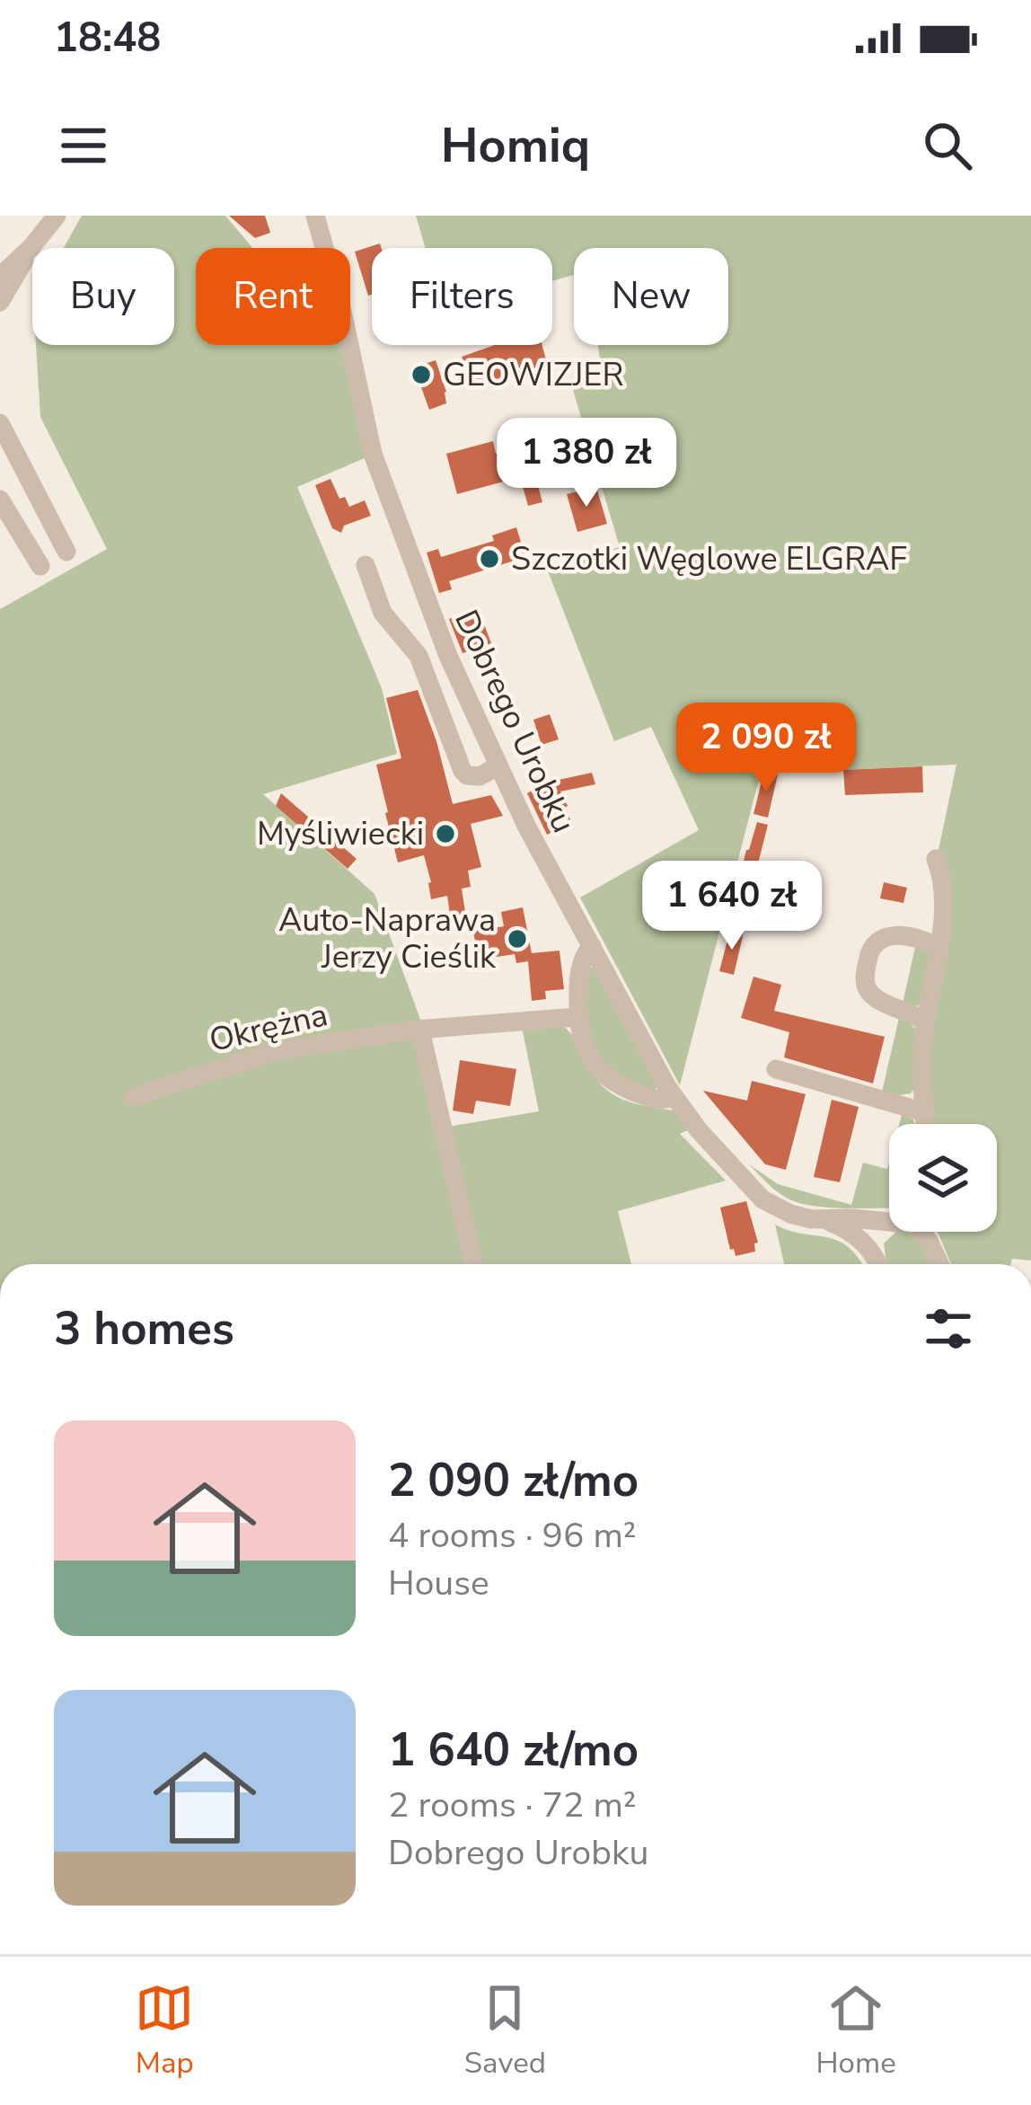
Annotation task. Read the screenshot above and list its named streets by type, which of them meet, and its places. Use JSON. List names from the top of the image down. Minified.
{"streets":{"street":["Dobrego Urobku","Okrężna"]},"places":["GEOWIZJER","Szczotki Węglowe ELGRAF","Myśliwiecki","Auto-Naprawa Jerzy Cieślik"],"page":{"status":"18:48","header":"Homiq","chip":["Buy","Rent","Filters","New"],"price":["1 380 zł","2 090 zł","1 640 zł"],"heading":"3 homes","list":[{"name":"2 090 zł/mo","note":"4 rooms · 96 m² · House"},{"name":"1 640 zł/mo","note":"2 rooms · 72 m² · Dobrego Urobku"}],"tabs":["Map","Saved","Home"]}}
